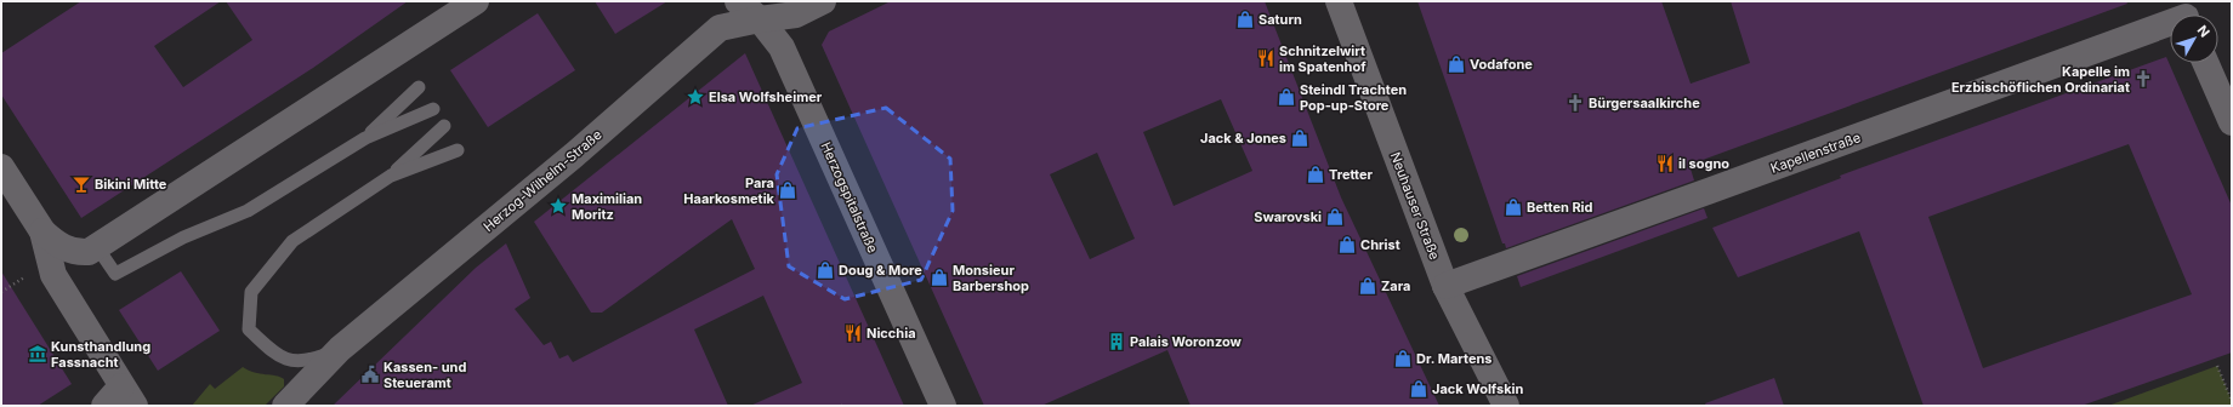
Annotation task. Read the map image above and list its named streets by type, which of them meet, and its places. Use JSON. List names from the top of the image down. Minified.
{"streets":{"street":["Kapellenstraße","Herzog-Wilhelm-Straße","Herzogspitalstraße","Neuhauser Straße"]},"crossings":[["Kapellenstraße","Neuhauser Straße"],["Herzog-Wilhelm-Straße","Herzogspitalstraße"]],"places":{"shop":["Saturn","Vodafone","Steindl Trachten Pop-up-Store","Jack & Jones","Tretter","Para Haarkosmetik","Betten Rid","Swarovski","Christ","Doug & More","Monsieur Barbershop","Zara","Dr. Martens","Jack Wolfskin"],"restaurant":["Schnitzelwirt im Spatenhof","il sogno","Nicchia"],"church":["Kapelle im Erzbischöflichen Ordinariat","Bürgersaalkirche"],"place":["Elsa Wolfsheimer","Maximilian Moritz"],"bar":["Bikini Mitte"],"building":["Palais Woronzow"],"museum":["Kunsthandlung Fassnacht"],"public building":["Kassen- und Steueramt"]},"north":"top right"}
